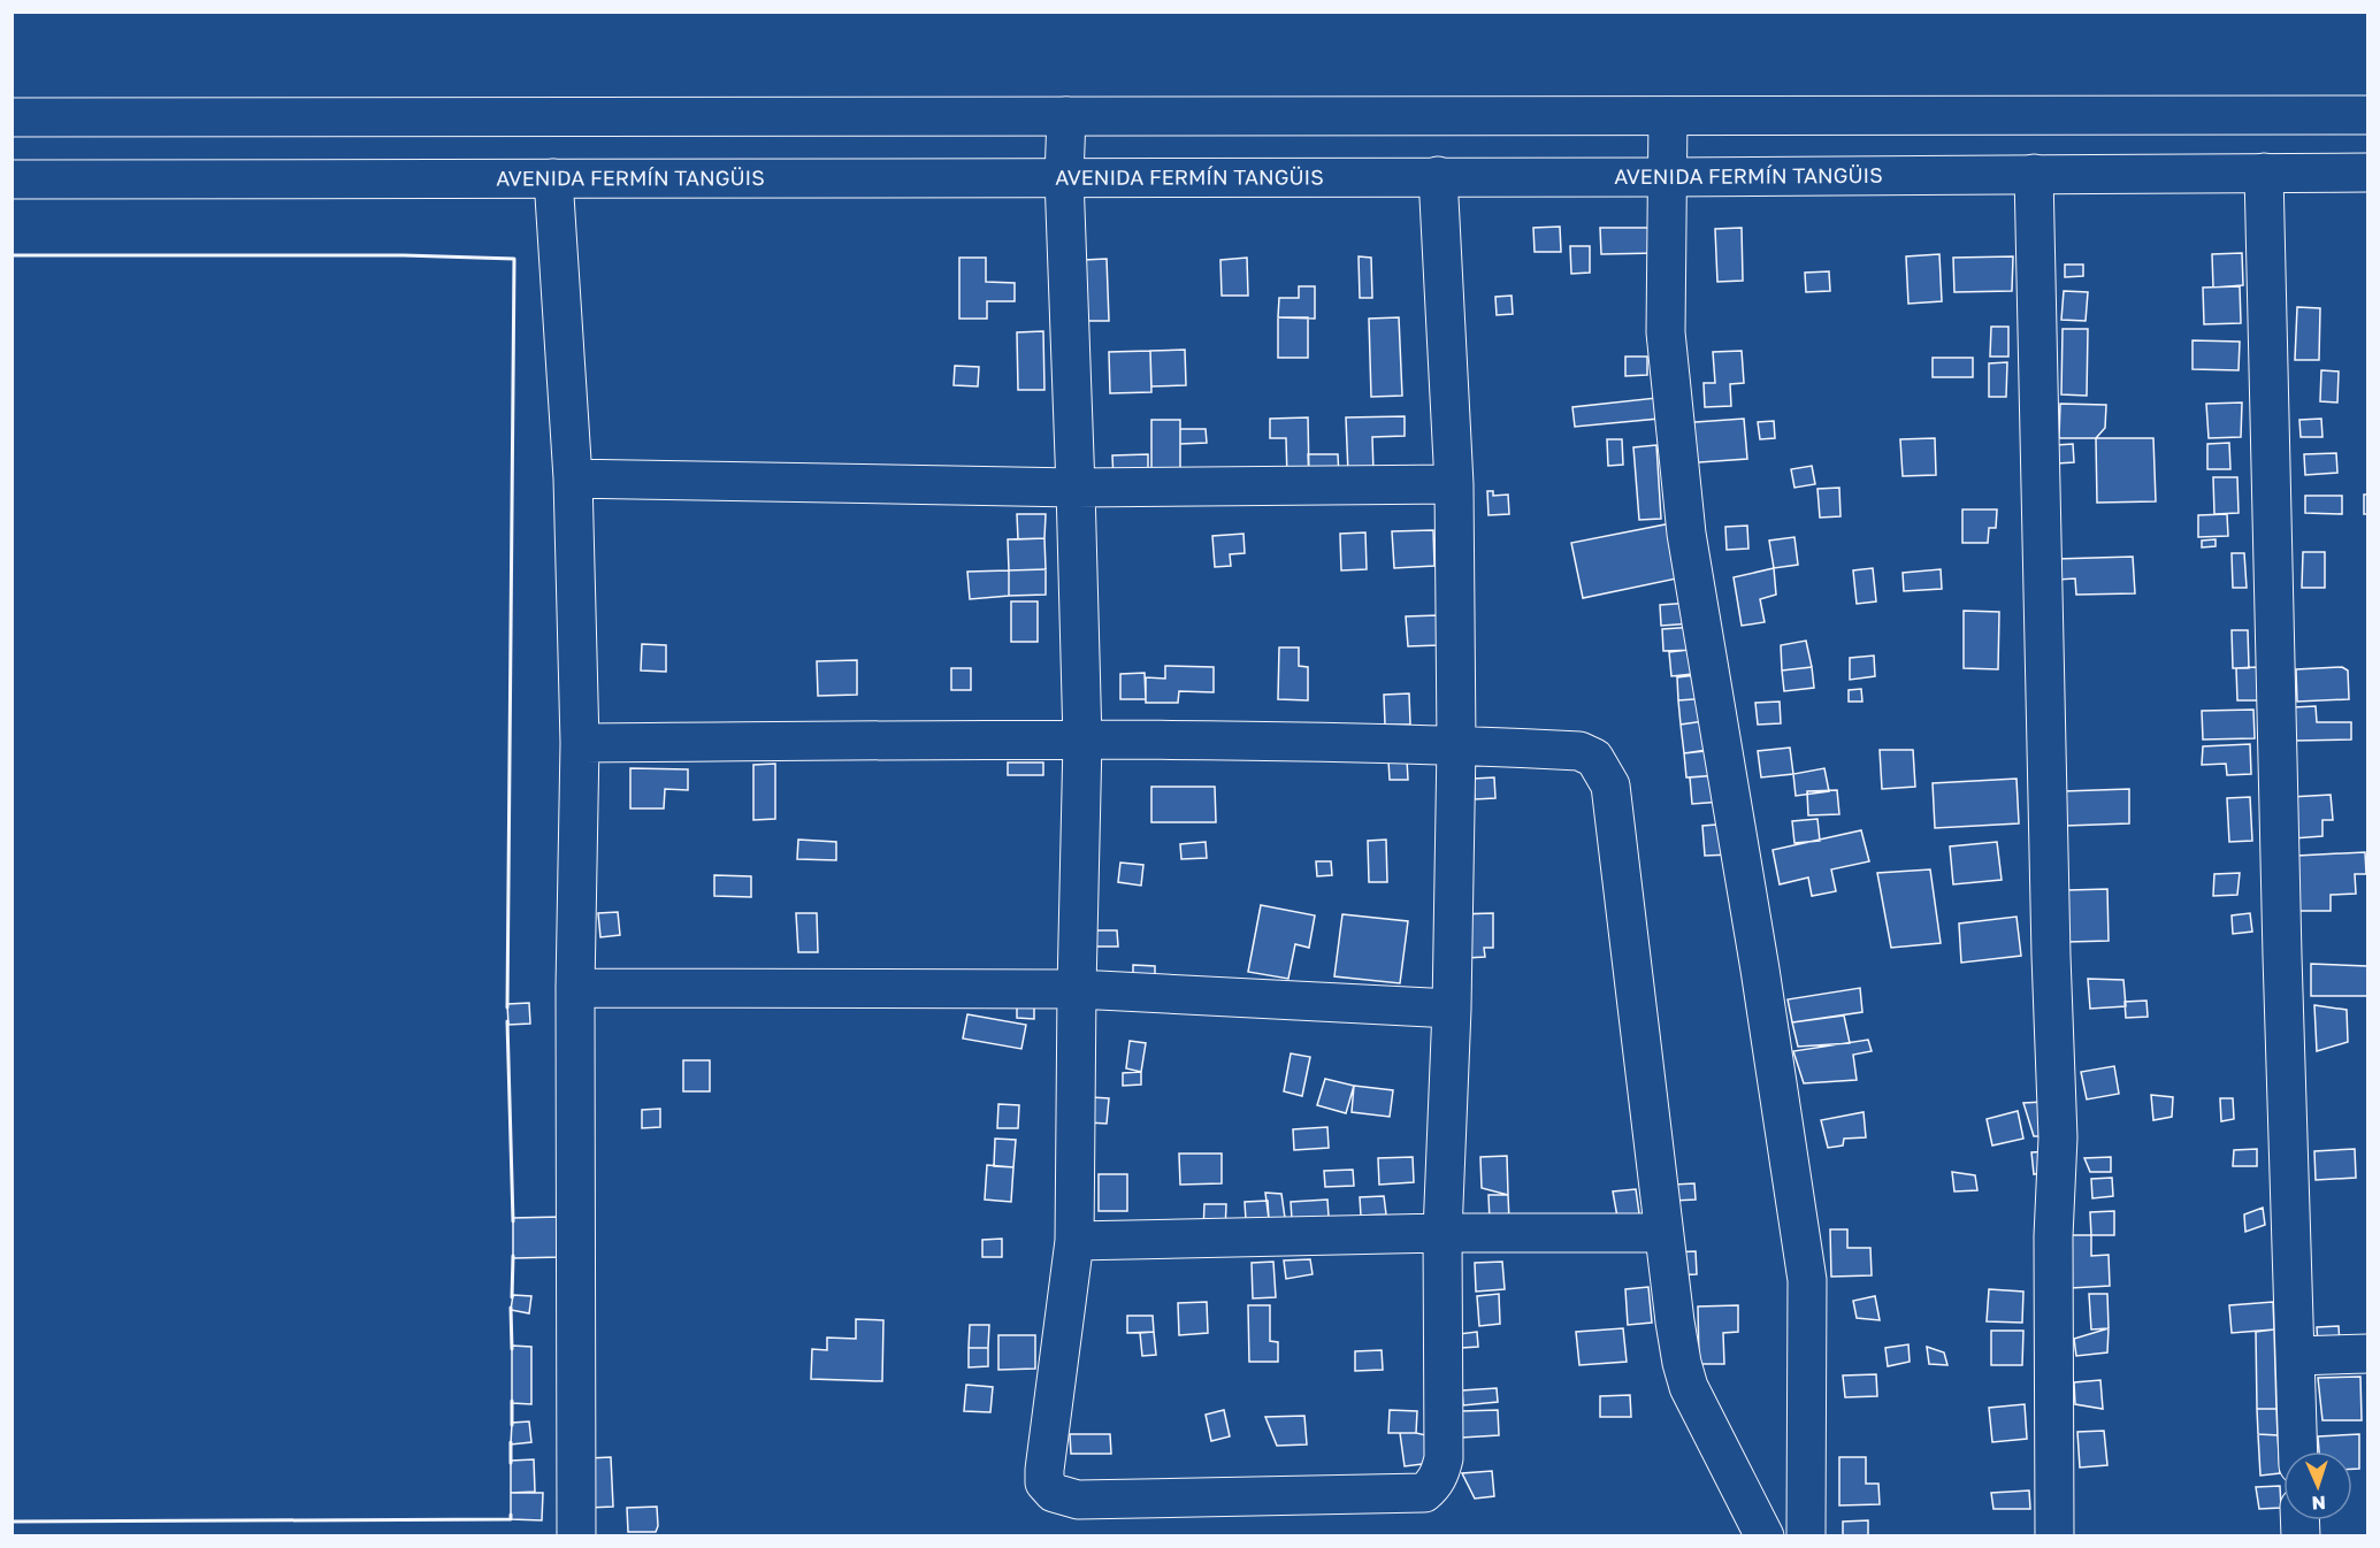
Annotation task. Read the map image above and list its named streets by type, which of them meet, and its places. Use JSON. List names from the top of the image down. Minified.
{"streets":{"street":["AVENIDA FERMÍN TANGÜIS"]},"north":"bottom"}
